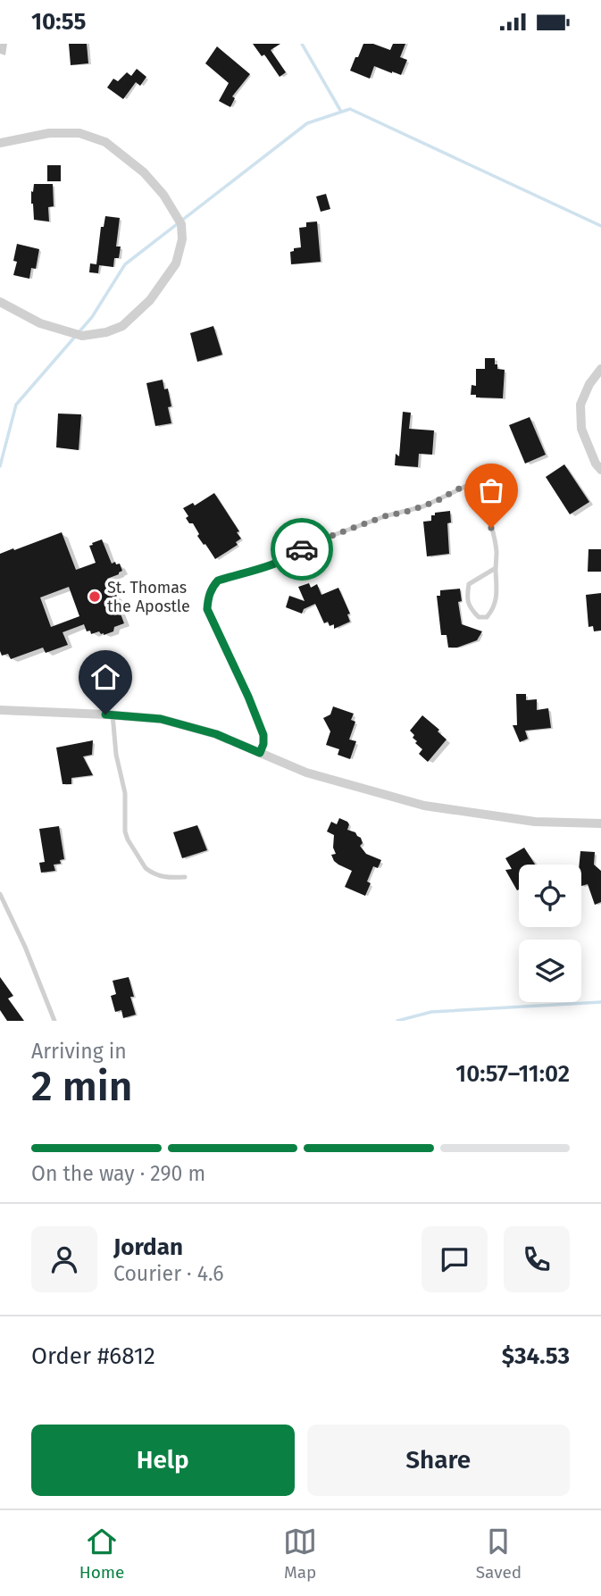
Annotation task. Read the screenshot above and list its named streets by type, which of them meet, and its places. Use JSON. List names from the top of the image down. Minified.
{"places":["St. Thomas the Apostle"],"page":{"status":"10:55","heading":["2 min","Arriving in","10:57–11:02"],"panel":["Jordan","Courier · 4.6","Order #6812","$34.53"],"bar":"On the way · 290 m","buttons":["Help","Share"],"tabs":["Home","Map","Saved"]}}
